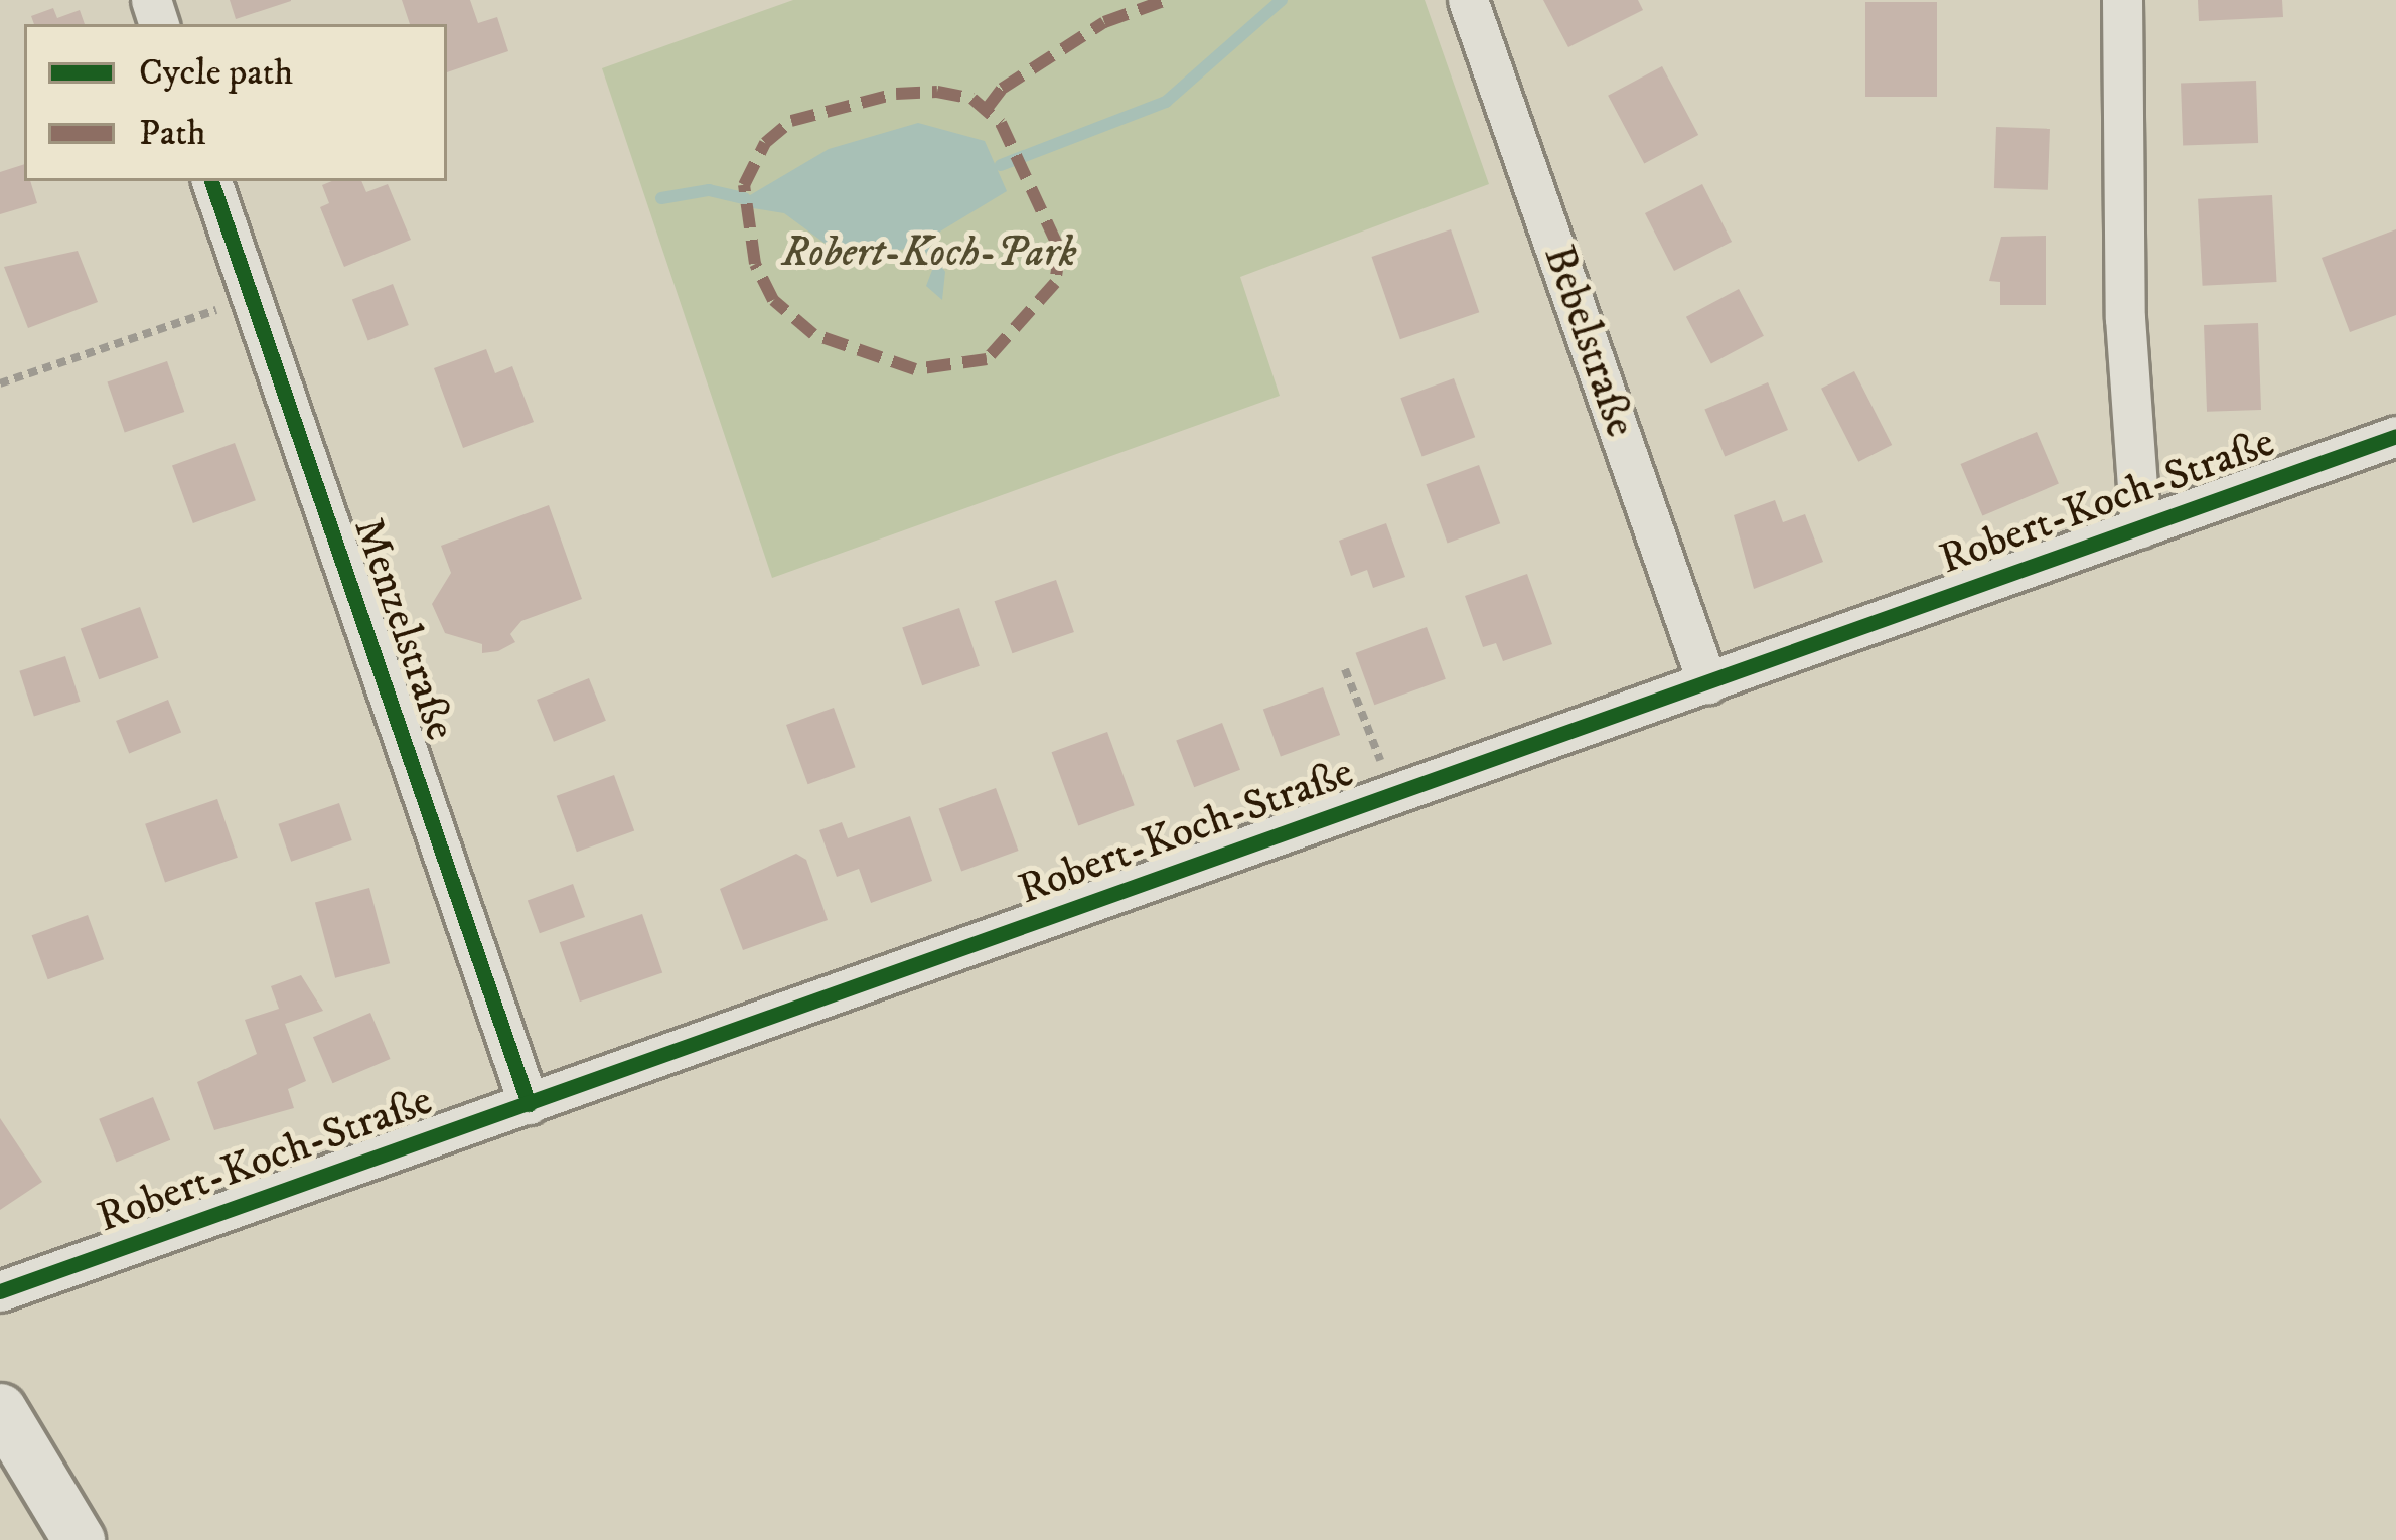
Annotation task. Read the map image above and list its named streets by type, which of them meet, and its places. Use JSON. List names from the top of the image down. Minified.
{"streets":{"street":["Bebelstraße","Robert-Koch-Straße","Menzelstraße"]},"crossings":[["Bebelstraße","Robert-Koch-Straße"],["Robert-Koch-Straße","Menzelstraße"]],"parks":["Robert-Koch-Park"],"legend":["Cycle path","Path"]}
